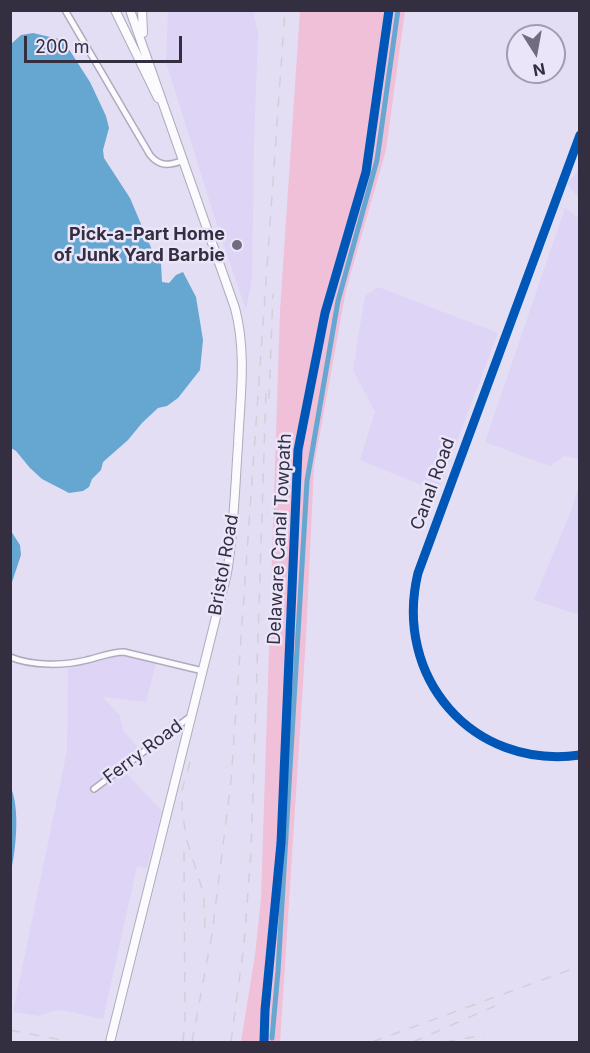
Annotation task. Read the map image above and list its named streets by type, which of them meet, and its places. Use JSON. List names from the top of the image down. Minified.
{"streets":{"main road":["Bristol Road"],"street":["Canal Road","Ferry Road"],"cycle path":["Delaware Canal Towpath"]},"crossings":[["Bristol Road","Ferry Road"]],"places":["Pick-a-Part Home of Junk Yard Barbie"],"scale_bar":"200 m","north":"bottom"}
